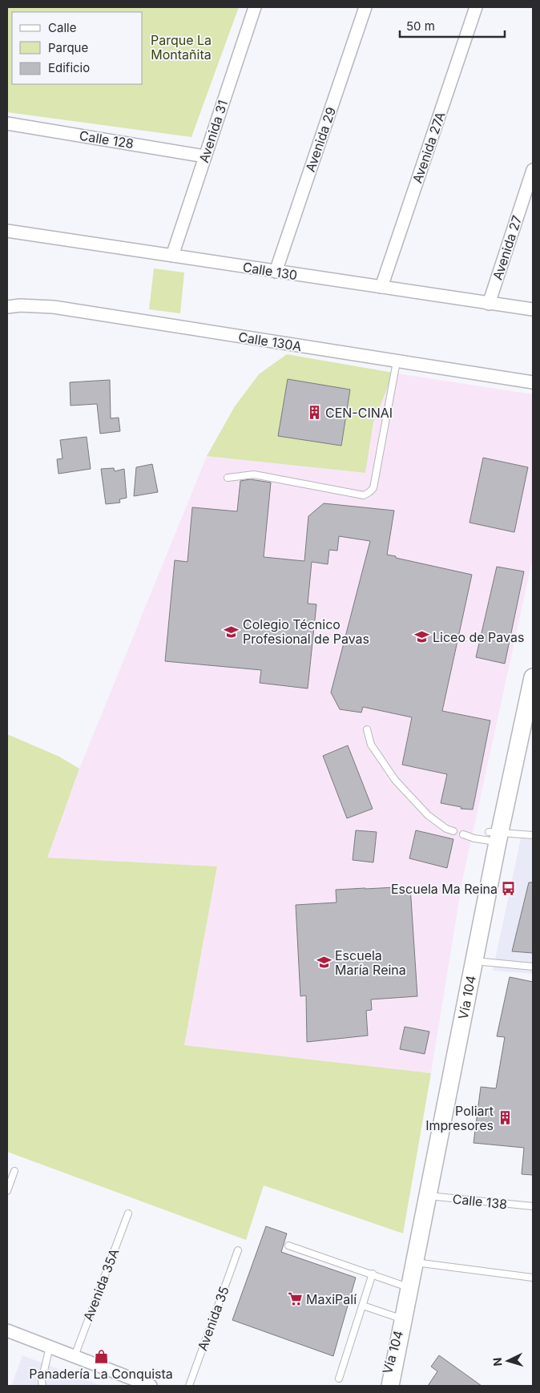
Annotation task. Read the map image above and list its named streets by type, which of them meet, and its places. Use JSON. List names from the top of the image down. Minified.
{"streets":{"main road":["Vía 104"],"street":["Avenida 31","Calle 128","Avenida 29","Avenida 27A","Avenida 27","Calle 130","Calle 130A"],"lane":["Calle 138","Avenida 35A","Avenida 35"]},"crossings":[["Avenida 31","Calle 128"],["Avenida 31","Calle 130"],["Avenida 29","Calle 130"],["Avenida 27A","Calle 130"],["Avenida 27","Calle 130"],["Vía 104","Calle 138"]],"parks":["Parque La Montañita"],"places":{"building":["CEN-CINAI","Poliart Impresores"],"school or university":["Colegio Técnico Profesional de Pavas","Liceo de Pavas","Escuela María Reina"],"bus stop":["Escuela Ma Reina"],"supermarket":["MaxiPalí"],"shop":["Panadería La Conquista"]},"legend":["Calle","Parque","Edificio"],"scale_bar":"50 m","north":"left"}
